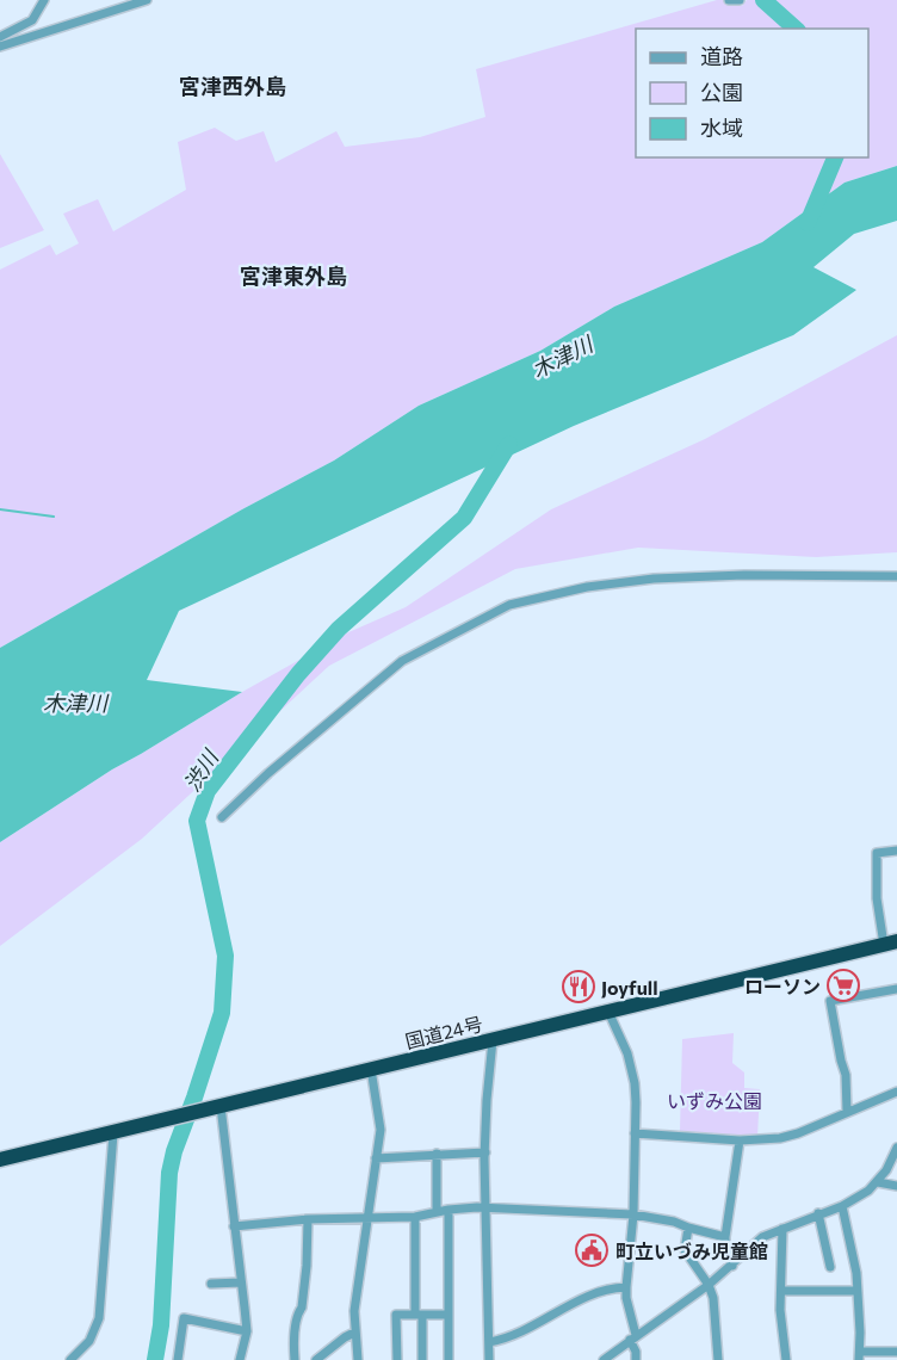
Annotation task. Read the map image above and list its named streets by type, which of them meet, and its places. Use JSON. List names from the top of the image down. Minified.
{"streets":{"highway":["国道24号"]},"districts":["宮津西外島","宮津東外島"],"water":["木津川","渋川"],"parks":["いずみ公園"],"places":{"supermarket":["ローソン"],"restaurant":["Joyfull"],"public building":["町立いづみ児童館"]},"legend":["道路","公園","水域"]}
